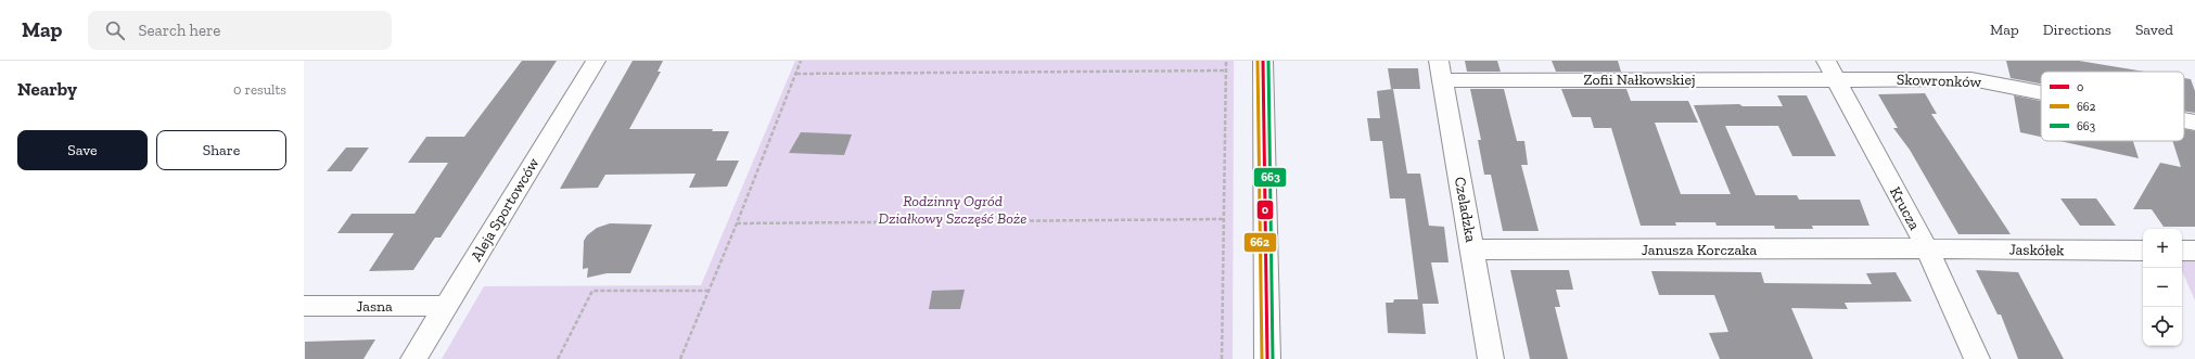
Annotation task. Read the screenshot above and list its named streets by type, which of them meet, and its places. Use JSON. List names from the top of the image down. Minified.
{"streets":{"street":["Zofii Nałkowskiej","Skowronków","Krucza","Aleja Sportowców","Czeladzka","Janusza Korczaka","Jaskółek","Jasna"]},"crossings":[["Zofii Nałkowskiej","Skowronków"],["Zofii Nałkowskiej","Krucza"],["Zofii Nałkowskiej","Czeladzka"],["Skowronków","Krucza"],["Krucza","Janusza Korczaka"],["Krucza","Jaskółek"],["Aleja Sportowców","Jasna"],["Czeladzka","Janusza Korczaka"],["Janusza Korczaka","Jaskółek"]],"parks":["Rodzinny Ogród Działkowy Szczęść Boże"],"lines":["transit line 0","transit line 662","transit line 663"],"legend":["0","662","663"],"page":{"header":"Map","search":"Search here","nav":["Map","Directions","Saved"],"heading":["Nearby","0 results"],"buttons":["Save","Share"],"map_buttons":["+","−"]}}
